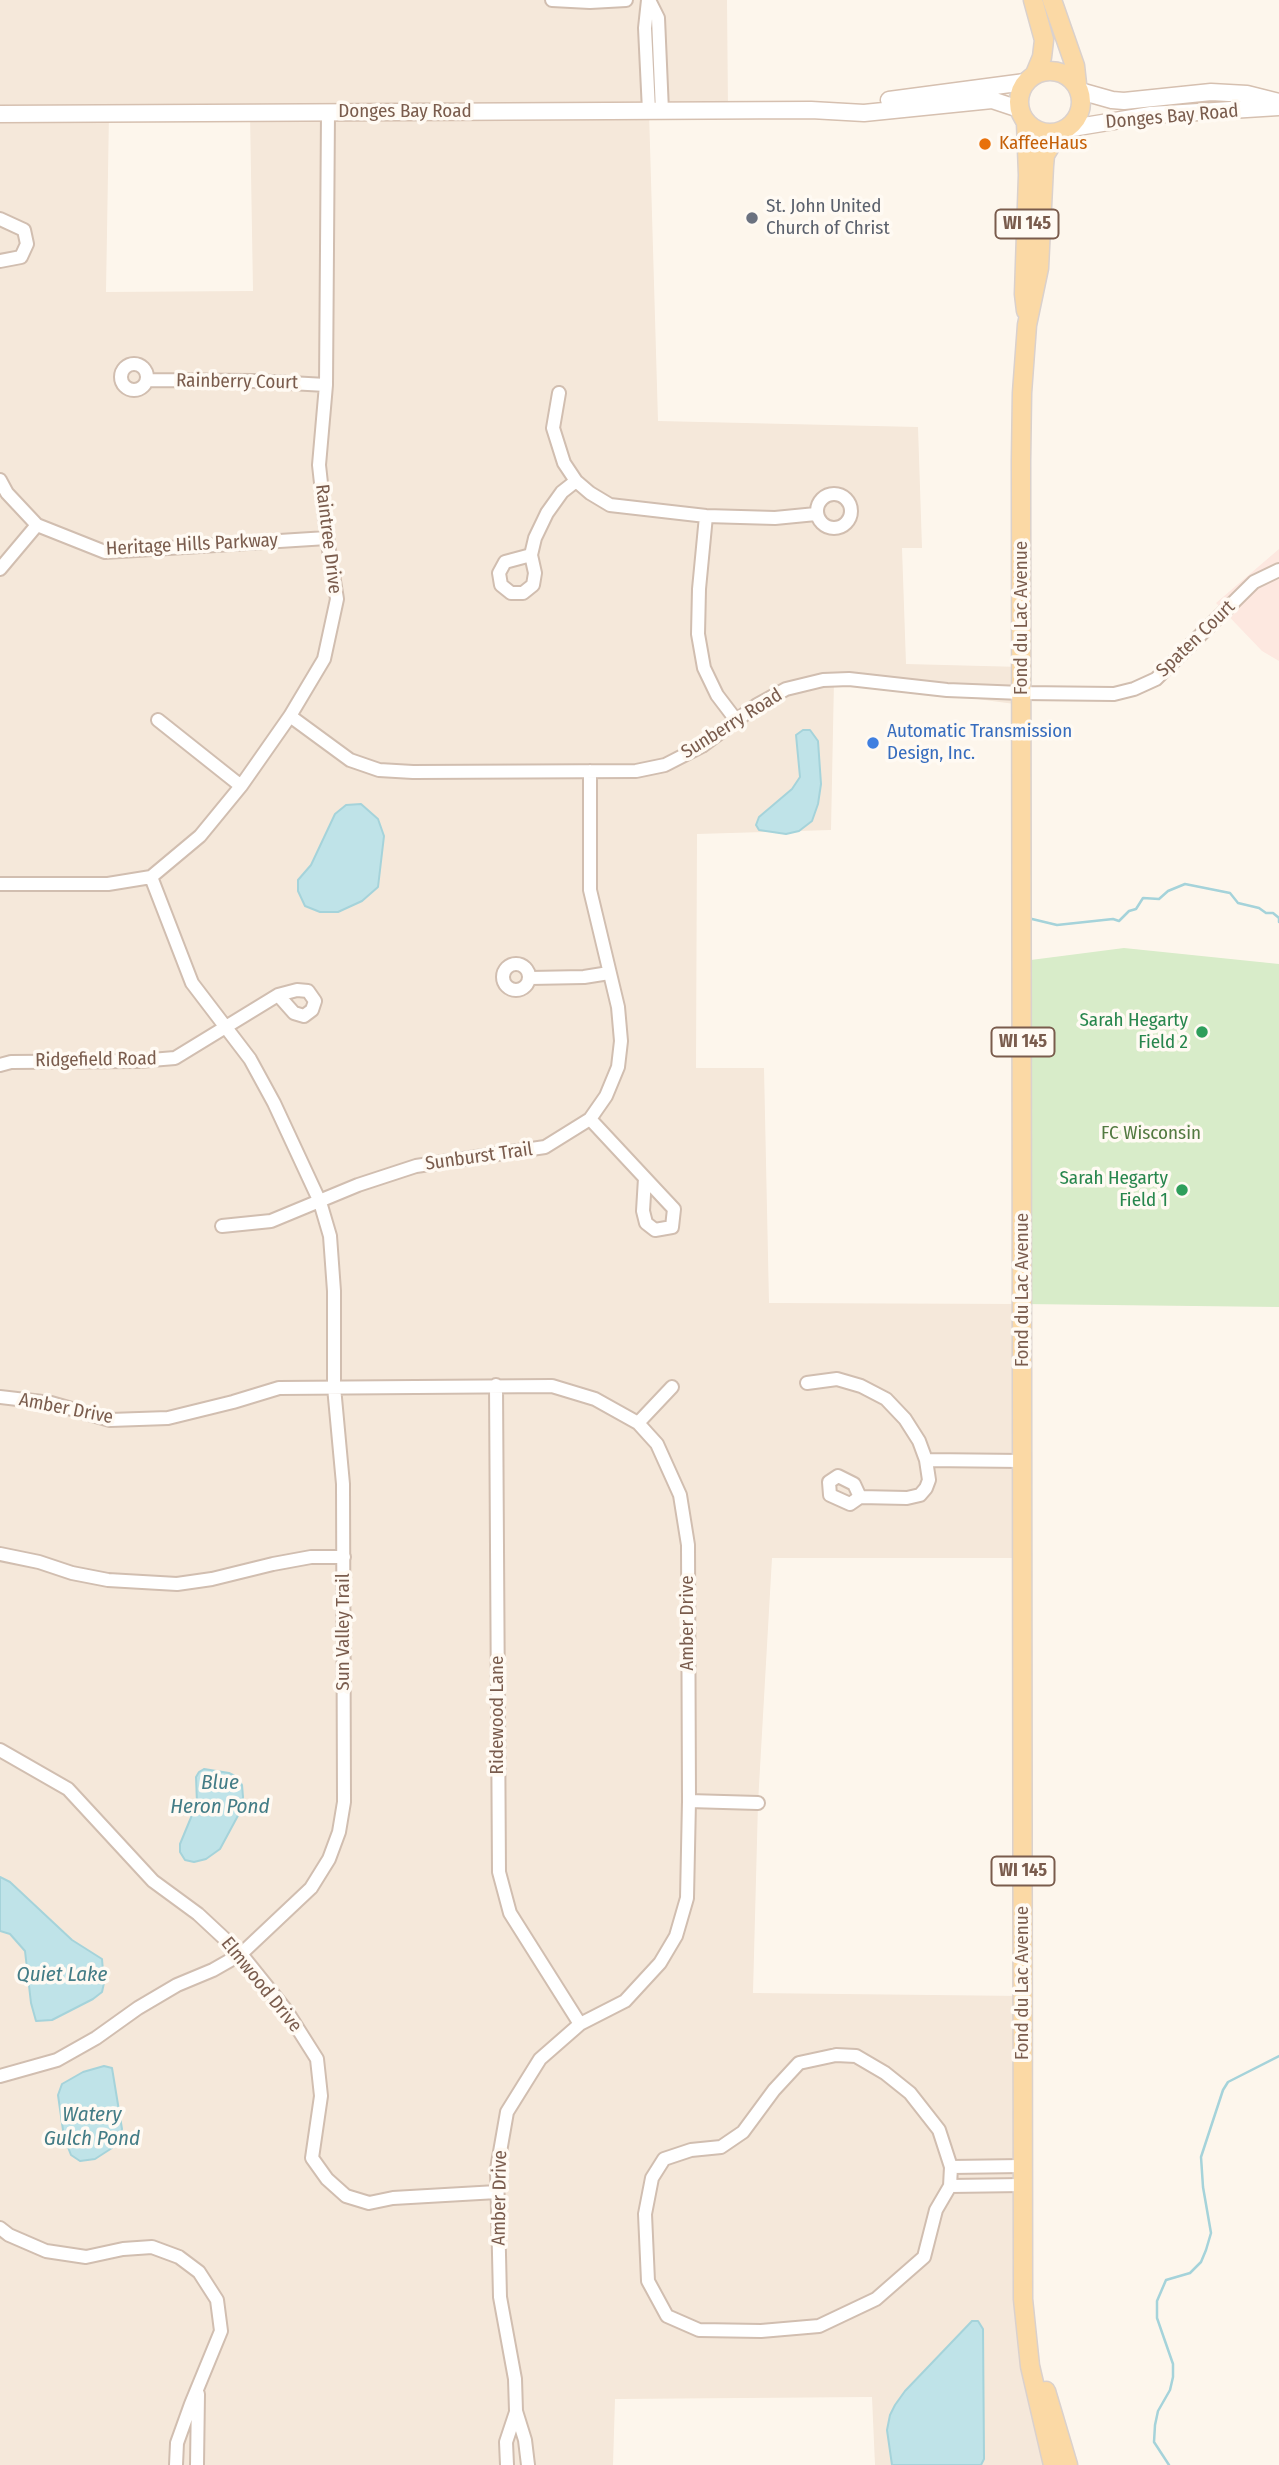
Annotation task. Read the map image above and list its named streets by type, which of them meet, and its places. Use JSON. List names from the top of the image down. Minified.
{"streets":{"main road":["WI 145","Fond du Lac Avenue"],"street":["Donges Bay Road","Rainberry Court","Raintree Drive","Heritage Hills Parkway","Spaten Court","Sunberry Road","Ridgefield Road","Sunburst Trail","Amber Drive","Sun Valley Trail","Ridewood Lane","Elmwood Drive"]},"crossings":[["Donges Bay Road","WI 145"],["Donges Bay Road","Raintree Drive"],["Donges Bay Road","Fond du Lac Avenue"],["WI 145","Fond du Lac Avenue"],["Rainberry Court","Raintree Drive"],["Raintree Drive","Heritage Hills Parkway"],["Raintree Drive","Sunberry Road"],["Raintree Drive","Sun Valley Trail"],["Fond du Lac Avenue","Spaten Court"],["Fond du Lac Avenue","Sunberry Road"],["Spaten Court","Sunberry Road"],["Sunberry Road","Sunburst Trail"],["Ridgefield Road","Sun Valley Trail"],["Sunburst Trail","Sun Valley Trail"],["Amber Drive","Sun Valley Trail"],["Amber Drive","Ridewood Lane"],["Amber Drive","Elmwood Drive"],["Sun Valley Trail","Elmwood Drive"]],"water":["Blue Heron Pond","Quiet Lake","Watery Gulch Pond"],"parks":["FC Wisconsin"],"places":["KaffeeHaus","St. John United Church of Christ","Automatic Transmission Design, Inc.","Sarah Hegarty Field 2","Sarah Hegarty Field 1"]}
